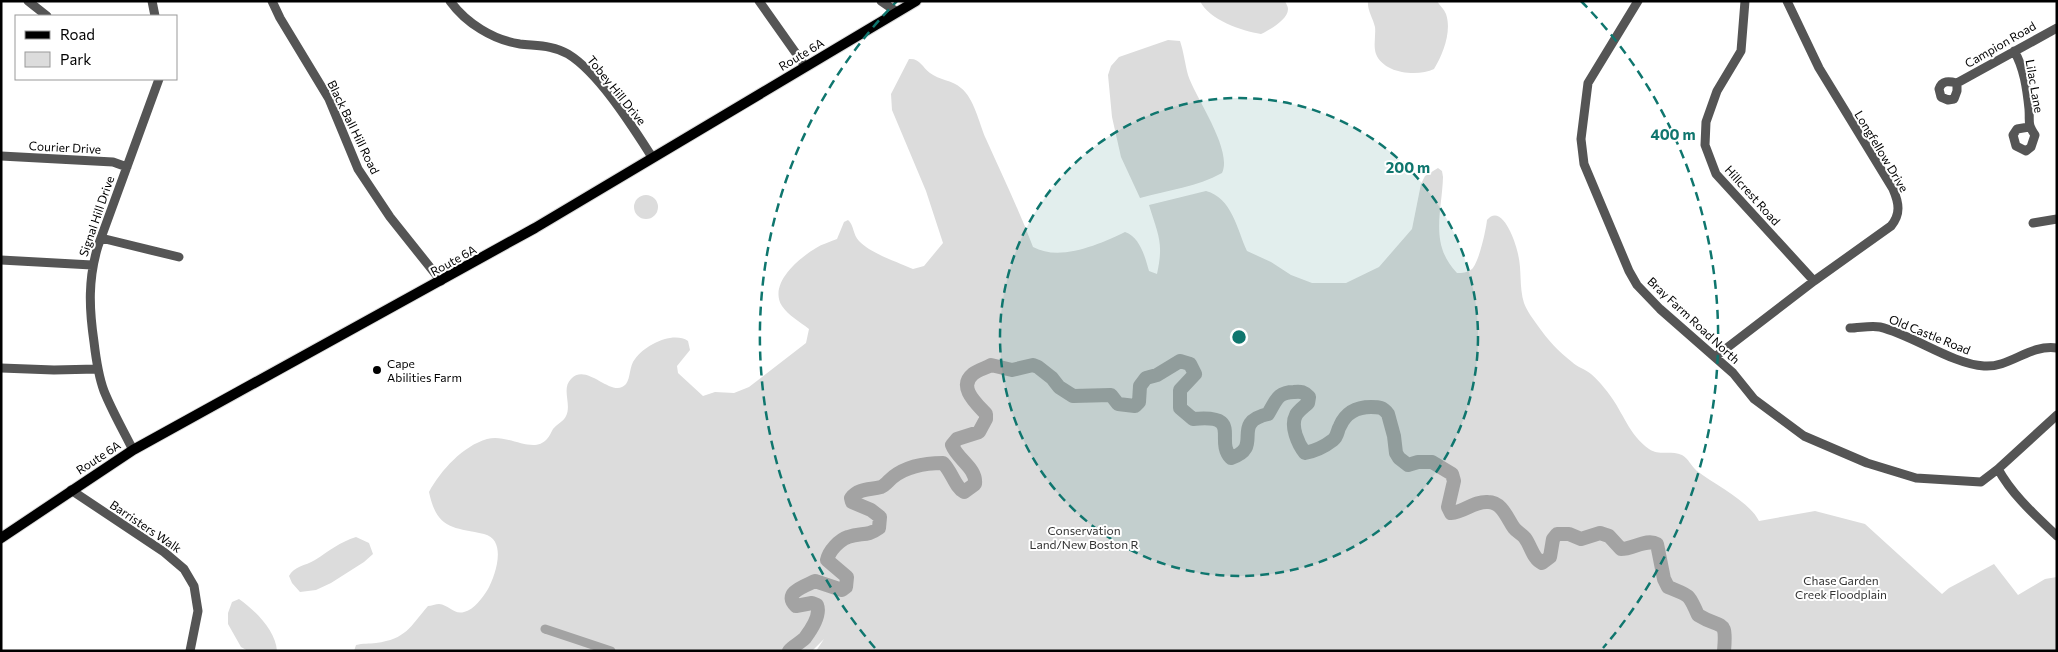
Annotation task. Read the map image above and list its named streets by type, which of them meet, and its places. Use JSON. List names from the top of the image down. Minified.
{"streets":{"main road":["Route 6A"],"street":["Campion Road","Lilac Lane","Tobey Hill Drive","Black Ball Hill Road","Courier Drive","Longfellow Drive","Hillcrest Road","Signal Hill Drive","Bray Farm Road North","Old Castle Road","Barristers Walk"]},"crossings":[["Campion Road","Lilac Lane"],["Route 6A","Tobey Hill Drive"],["Route 6A","Black Ball Hill Road"],["Route 6A","Signal Hill Drive"],["Route 6A","Barristers Walk"],["Courier Drive","Signal Hill Drive"],["Longfellow Drive","Hillcrest Road"],["Longfellow Drive","Bray Farm Road North"]],"parks":["Conservation Land/New Boston R","Chase Garden Creek Floodplain"],"places":["Cape Abilities Farm"],"legend":["Road","Park"],"rings":["400 m","200 m"]}
